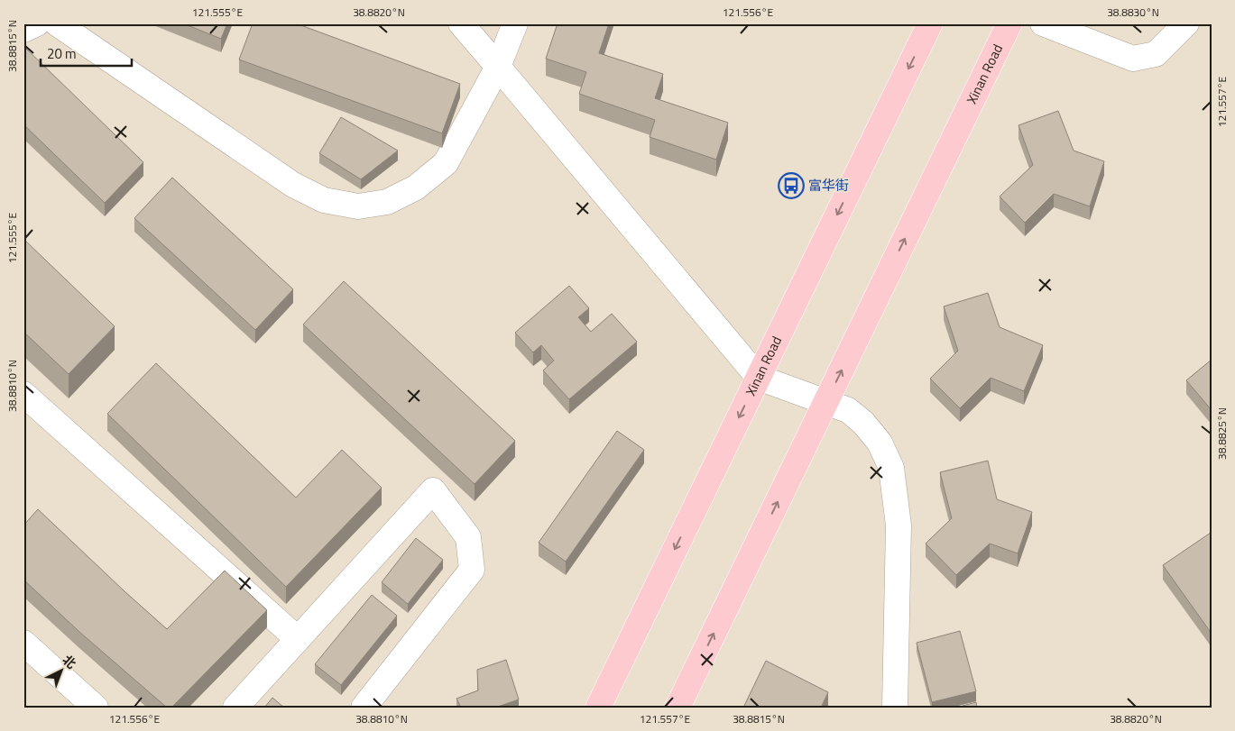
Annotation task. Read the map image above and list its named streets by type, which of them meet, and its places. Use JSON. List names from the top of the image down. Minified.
{"streets":{"main road":["Xinan Road"]},"places":{"bus stop":["富华街"]},"scale_bar":"20 m","north":"top right","coordinates":["121.555°E","38.8820°N","121.556°E","38.8830°N","38.8815°N","121.557°E","38.8810°N","38.8825°N"]}
